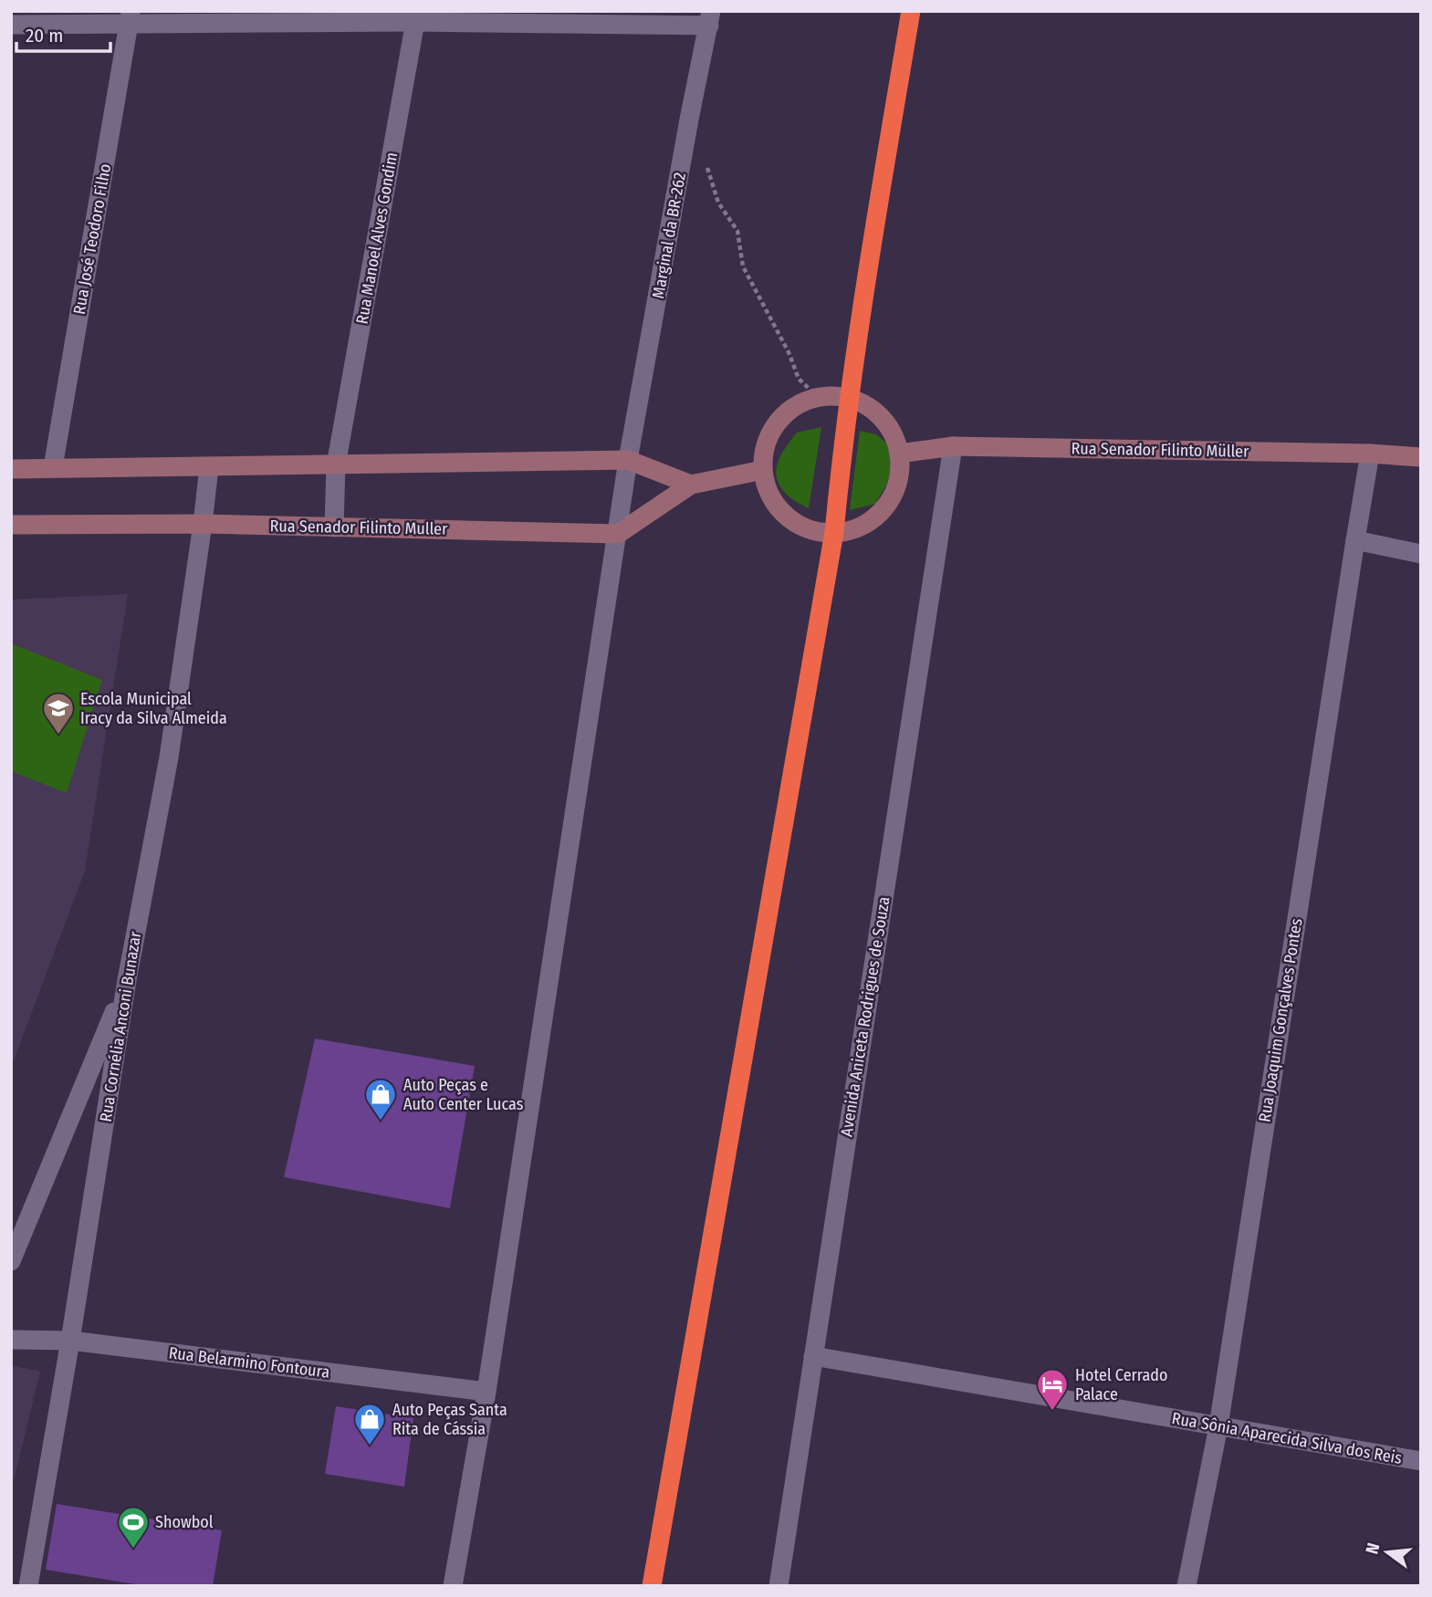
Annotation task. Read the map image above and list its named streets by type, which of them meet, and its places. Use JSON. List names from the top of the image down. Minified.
{"streets":{"street":["Marginal da BR-262","Rua Manoel Alves Gondim","Rua José Teodoro Filho","Rua Senador Filinto Müller","Rua Senador Filinto Muller","Avenida Aniceta Rodrigues de Souza","Rua Joaquim Gonçalves Pontes","Rua Cornélia Anconi Bunazar","Rua Belarmino Fontoura","Rua Sônia Aparecida Silva dos Reis"]},"crossings":[["Rua Manoel Alves Gondim","Rua Senador Filinto Muller"],["Rua Senador Filinto Müller","Avenida Aniceta Rodrigues de Souza"],["Rua Senador Filinto Müller","Rua Joaquim Gonçalves Pontes"],["Rua Senador Filinto Muller","Rua Cornélia Anconi Bunazar"],["Avenida Aniceta Rodrigues de Souza","Rua Sônia Aparecida Silva dos Reis"],["Rua Joaquim Gonçalves Pontes","Rua Sônia Aparecida Silva dos Reis"],["Rua Cornélia Anconi Bunazar","Rua Belarmino Fontoura"]],"places":{"school or university":["Escola Municipal Iracy da Silva Almeida"],"shop":["Auto Peças e Auto Center Lucas","Auto Peças Santa Rita de Cássia"],"hotel":["Hotel Cerrado Palace"],"sports":["Showbol"]},"scale_bar":"20 m","north":"left"}
